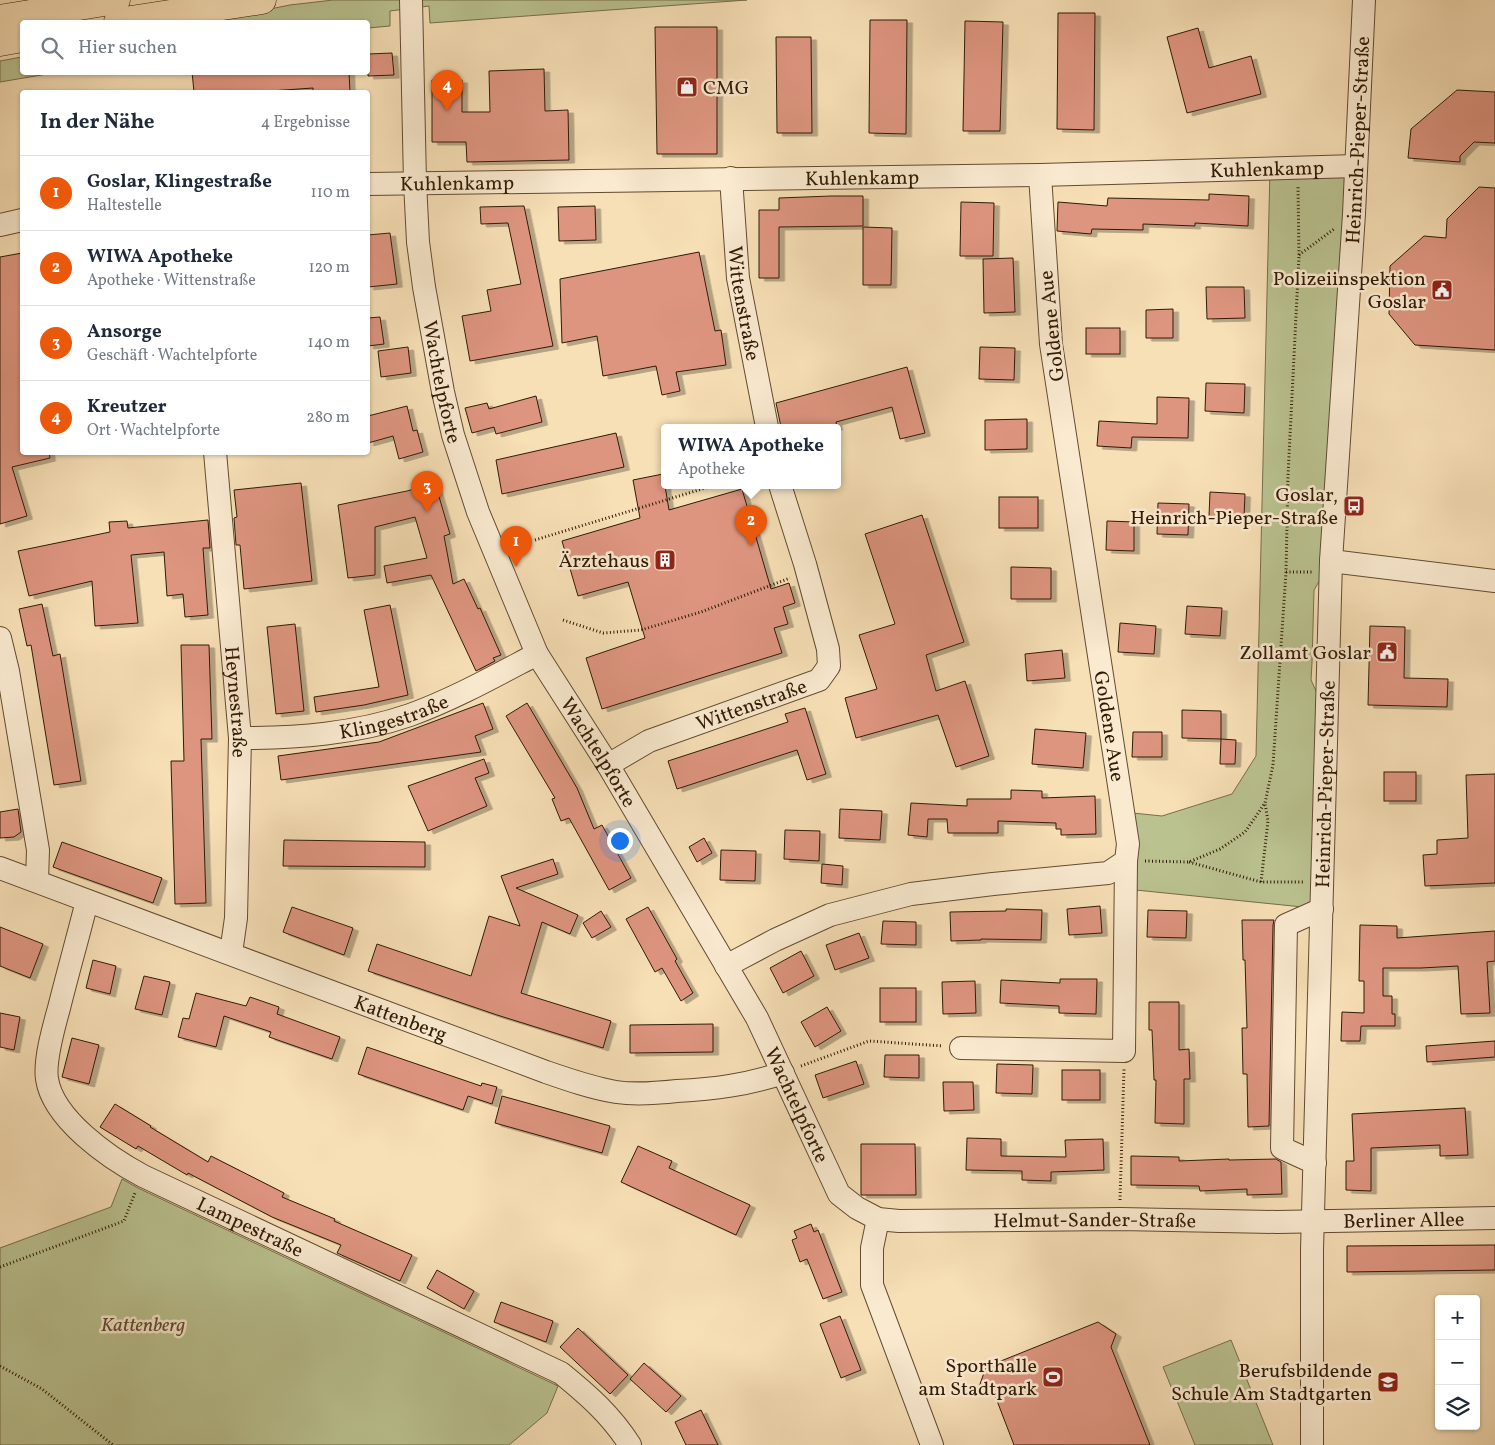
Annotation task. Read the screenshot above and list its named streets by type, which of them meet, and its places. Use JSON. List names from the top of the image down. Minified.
{"streets":{"street":["Heinrich-Pieper-Straße","Kuhlenkamp","Wittenstraße","Goldene Aue","Wachtelpforte","Heynestraße","Klingestraße","Kattenberg","Berliner Allee","Helmut-Sander-Straße","Lampestraße"]},"crossings":[["Heinrich-Pieper-Straße","Kuhlenkamp"],["Heinrich-Pieper-Straße","Berliner Allee"],["Heinrich-Pieper-Straße","Helmut-Sander-Straße"],["Kuhlenkamp","Wittenstraße"],["Kuhlenkamp","Goldene Aue"],["Kuhlenkamp","Wachtelpforte"],["Wittenstraße","Wachtelpforte"],["Wachtelpforte","Klingestraße"],["Wachtelpforte","Kattenberg"],["Wachtelpforte","Helmut-Sander-Straße"],["Heynestraße","Klingestraße"],["Heynestraße","Kattenberg"],["Kattenberg","Lampestraße"],["Berliner Allee","Helmut-Sander-Straße"]],"parks":["Kattenberg"],"places":{"shop":["CMG"],"public building":["Polizeiinspektion Goslar","Zollamt Goslar"],"bus stop":["Goslar, Heinrich-Pieper-Straße"],"building":["Ärztehaus"],"sports":["Sporthalle am Stadtpark"],"school or university":["Berufsbildende Schule Am Stadtgarten"]},"page":{"search":"Hier suchen","pins":["4","3","2","1"],"heading":["In der Nähe","4 Ergebnisse"],"list":[{"mark":"1","name":"Goslar, Klingestraße","note":"Haltestelle","value":"110 m"},{"mark":"2","name":"WIWA Apotheke","note":"Apotheke · Wittenstraße","value":"120 m"},{"mark":"3","name":"Ansorge","note":"Geschäft · Wachtelpforte","value":"140 m"},{"mark":"4","name":"Kreutzer","note":"Ort · Wachtelpforte","value":"280 m"}],"popup":["WIWA Apotheke","Apotheke"],"map_buttons":["+","−"]}}
